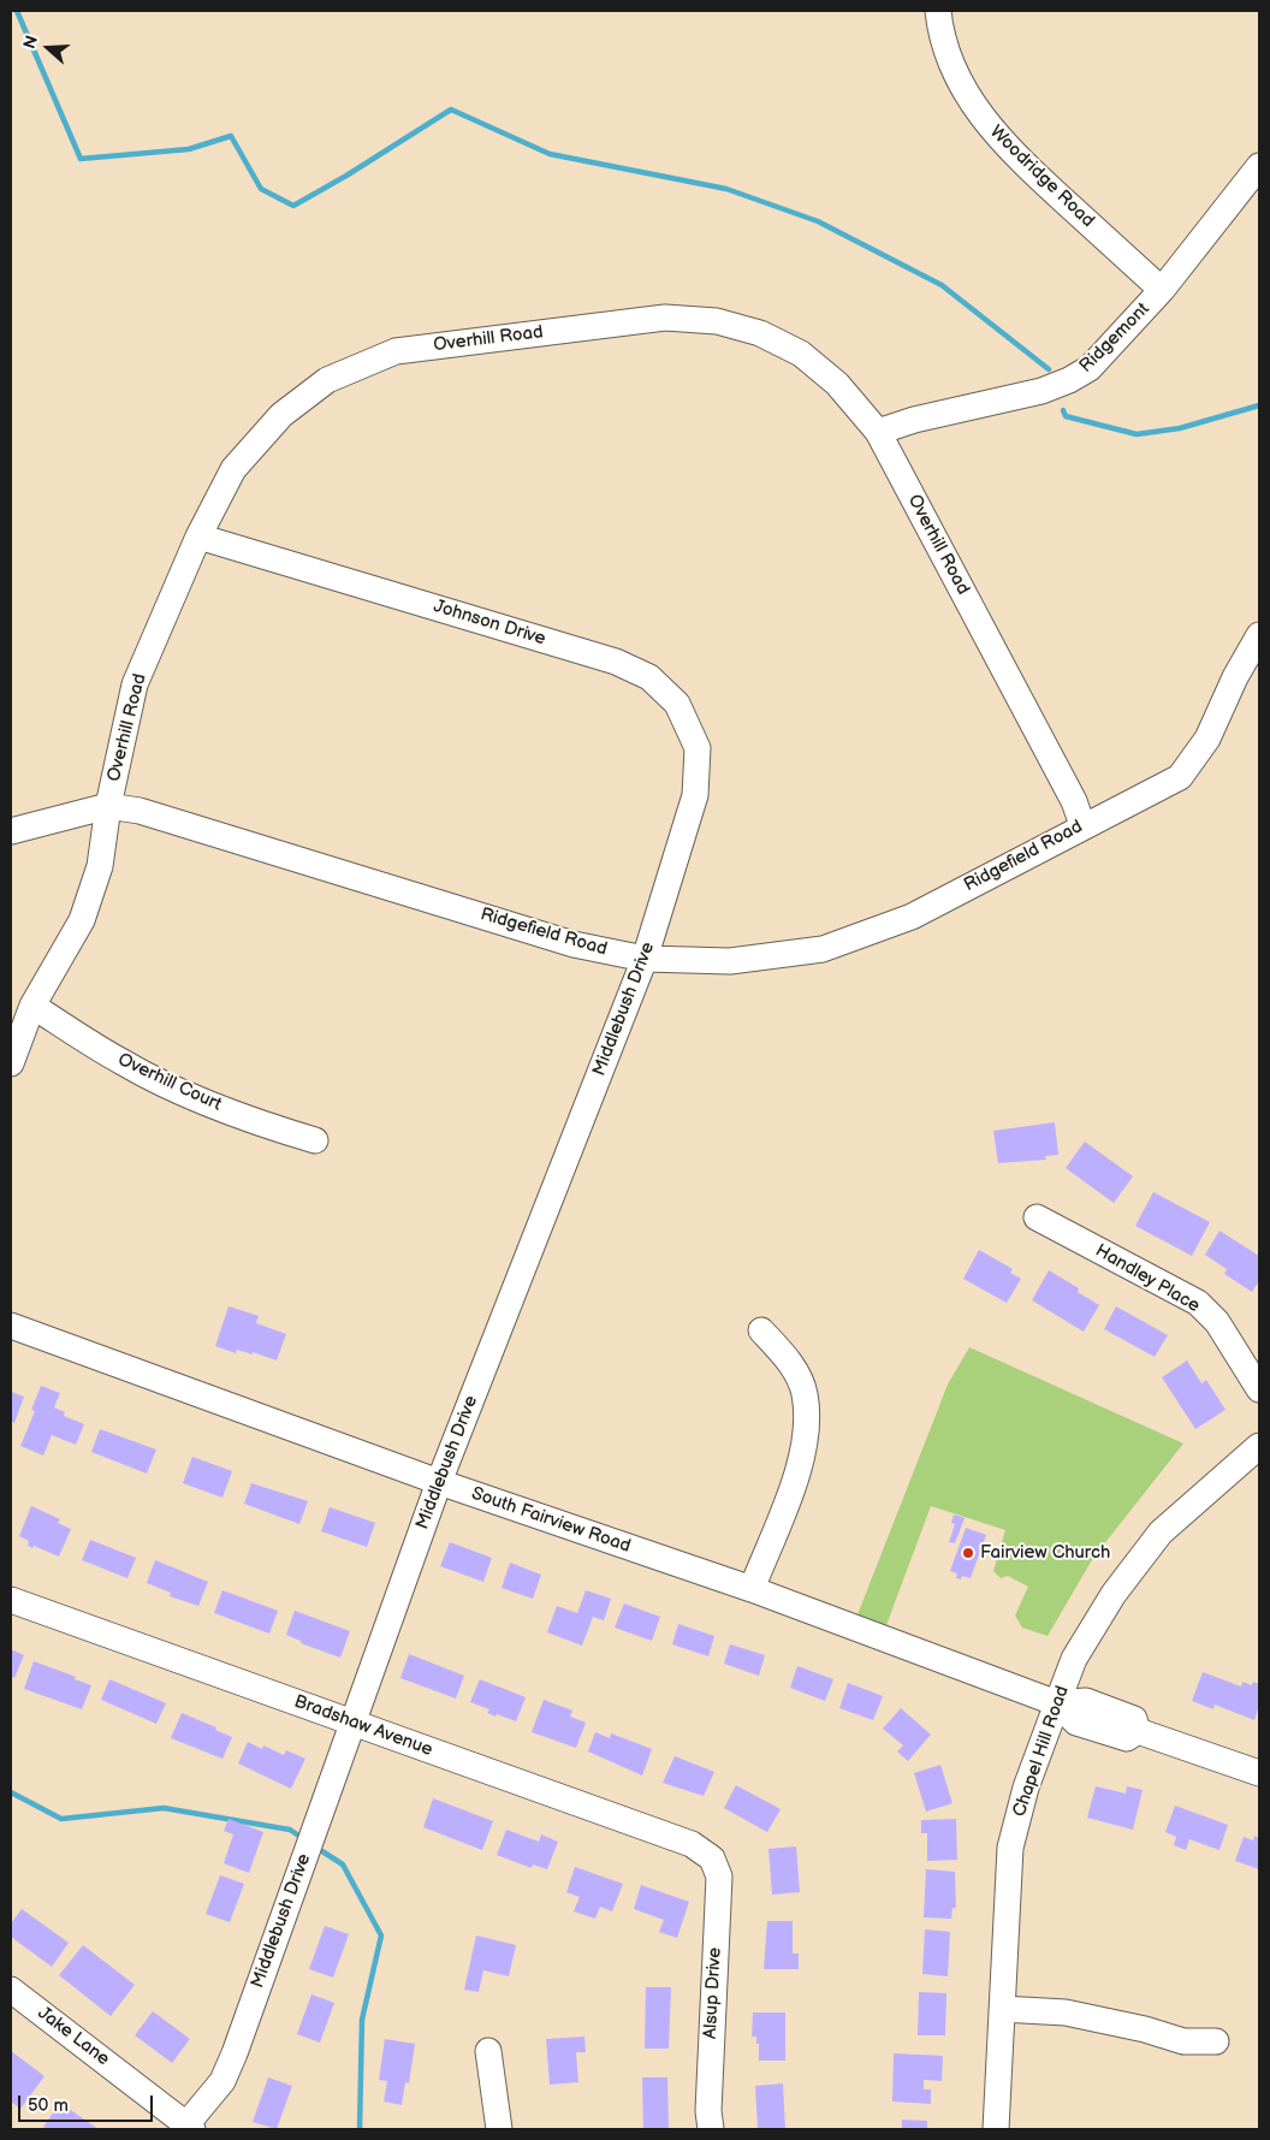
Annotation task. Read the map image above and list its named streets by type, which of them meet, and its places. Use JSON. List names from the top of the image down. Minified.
{"streets":{"street":["Woodridge Road","Ridgemont","Overhill Road","Johnson Drive","Ridgefield Road","Middlebush Drive","Overhill Court","Handley Place","South Fairview Road","Bradshaw Avenue","Chapel Hill Road","Alsup Drive","Jake Lane"]},"crossings":[["Woodridge Road","Ridgemont"],["Ridgemont","Overhill Road"],["Overhill Road","Johnson Drive"],["Overhill Road","Ridgefield Road"],["Overhill Road","Overhill Court"],["Johnson Drive","Middlebush Drive"],["Ridgefield Road","Middlebush Drive"],["Middlebush Drive","South Fairview Road"],["Middlebush Drive","Bradshaw Avenue"],["Middlebush Drive","Jake Lane"],["South Fairview Road","Chapel Hill Road"],["Bradshaw Avenue","Alsup Drive"]],"places":["Fairview Church"],"scale_bar":"50 m","north":"left"}
